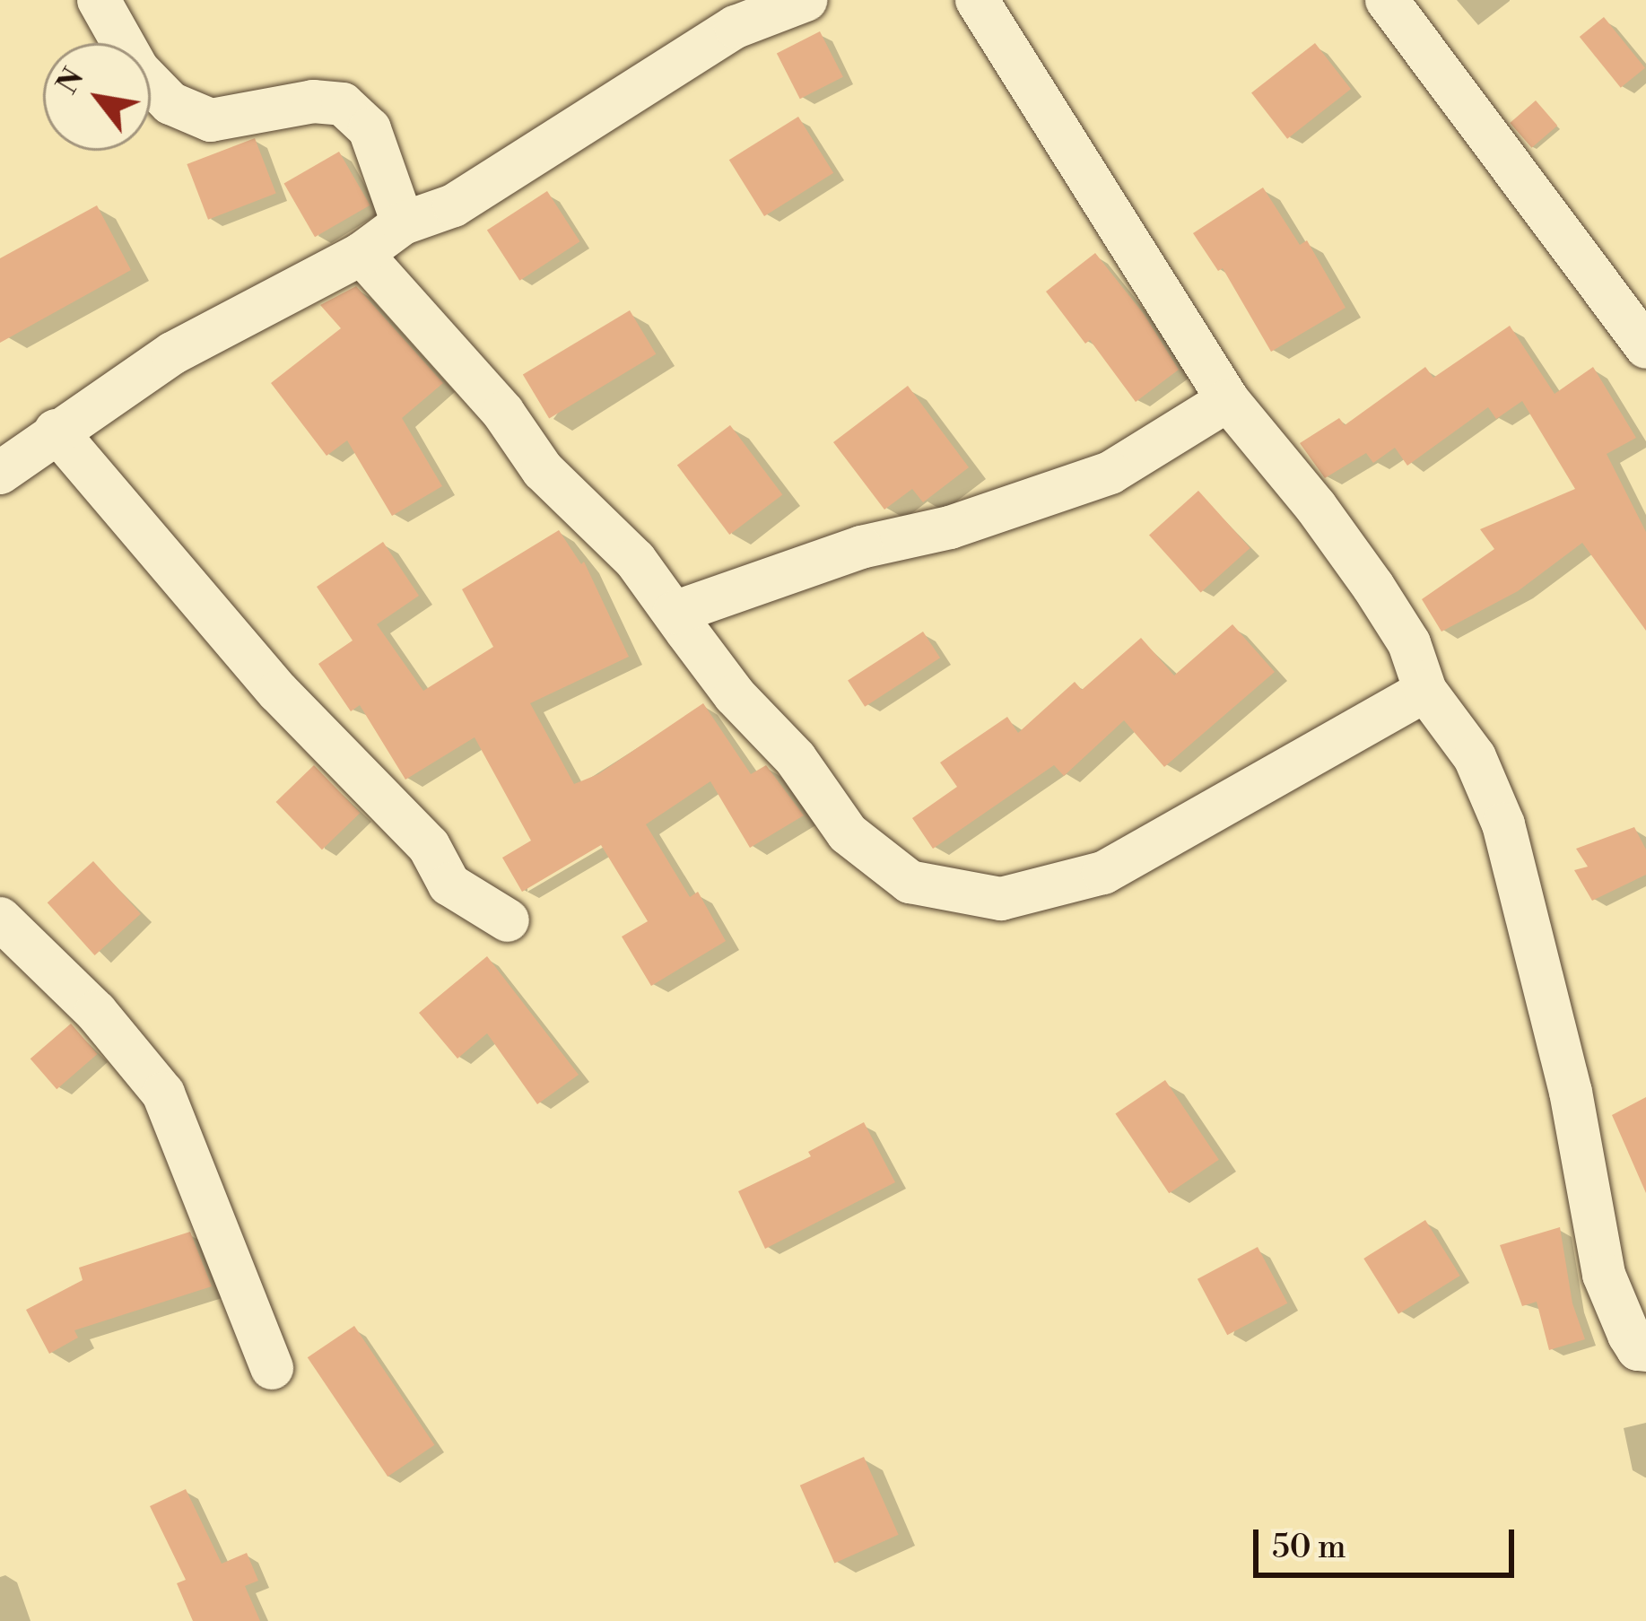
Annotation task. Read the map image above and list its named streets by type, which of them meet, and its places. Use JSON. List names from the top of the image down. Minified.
{"scale_bar":"50 m","north":"top left"}
